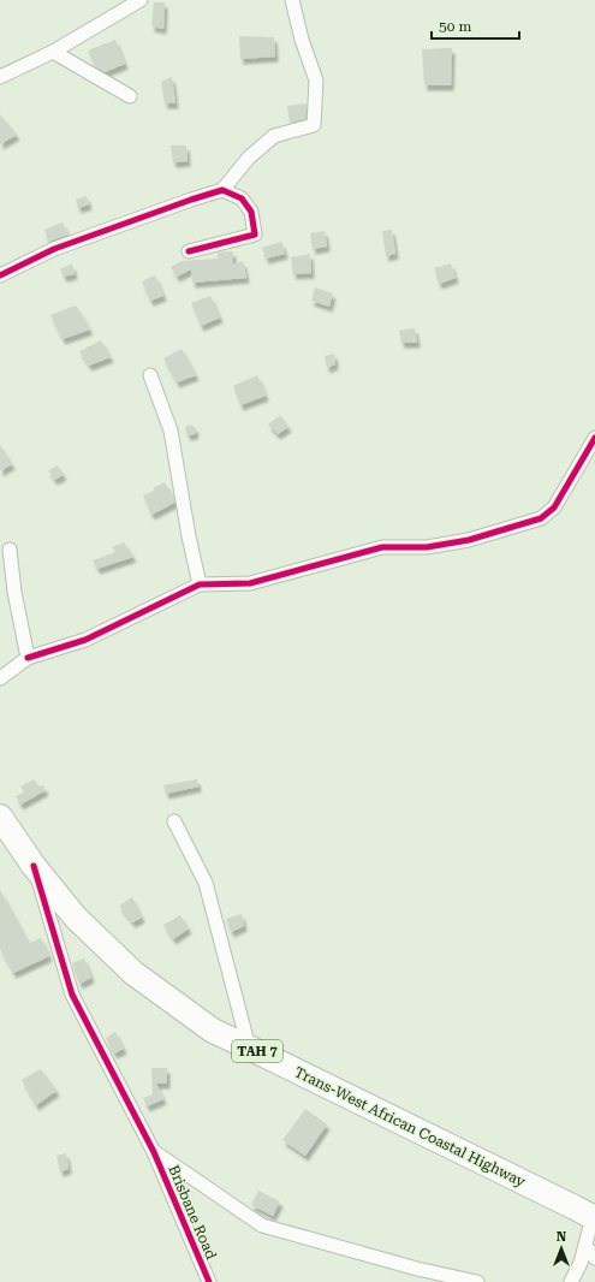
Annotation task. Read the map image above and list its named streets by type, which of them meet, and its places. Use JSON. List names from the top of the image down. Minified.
{"streets":{"highway":["TAH 7","Trans-West African Coastal Highway"],"street":["Brisbane Road"]},"crossings":[["Trans-West African Coastal Highway","Brisbane Road"]],"scale_bar":"50 m","north":"top"}
